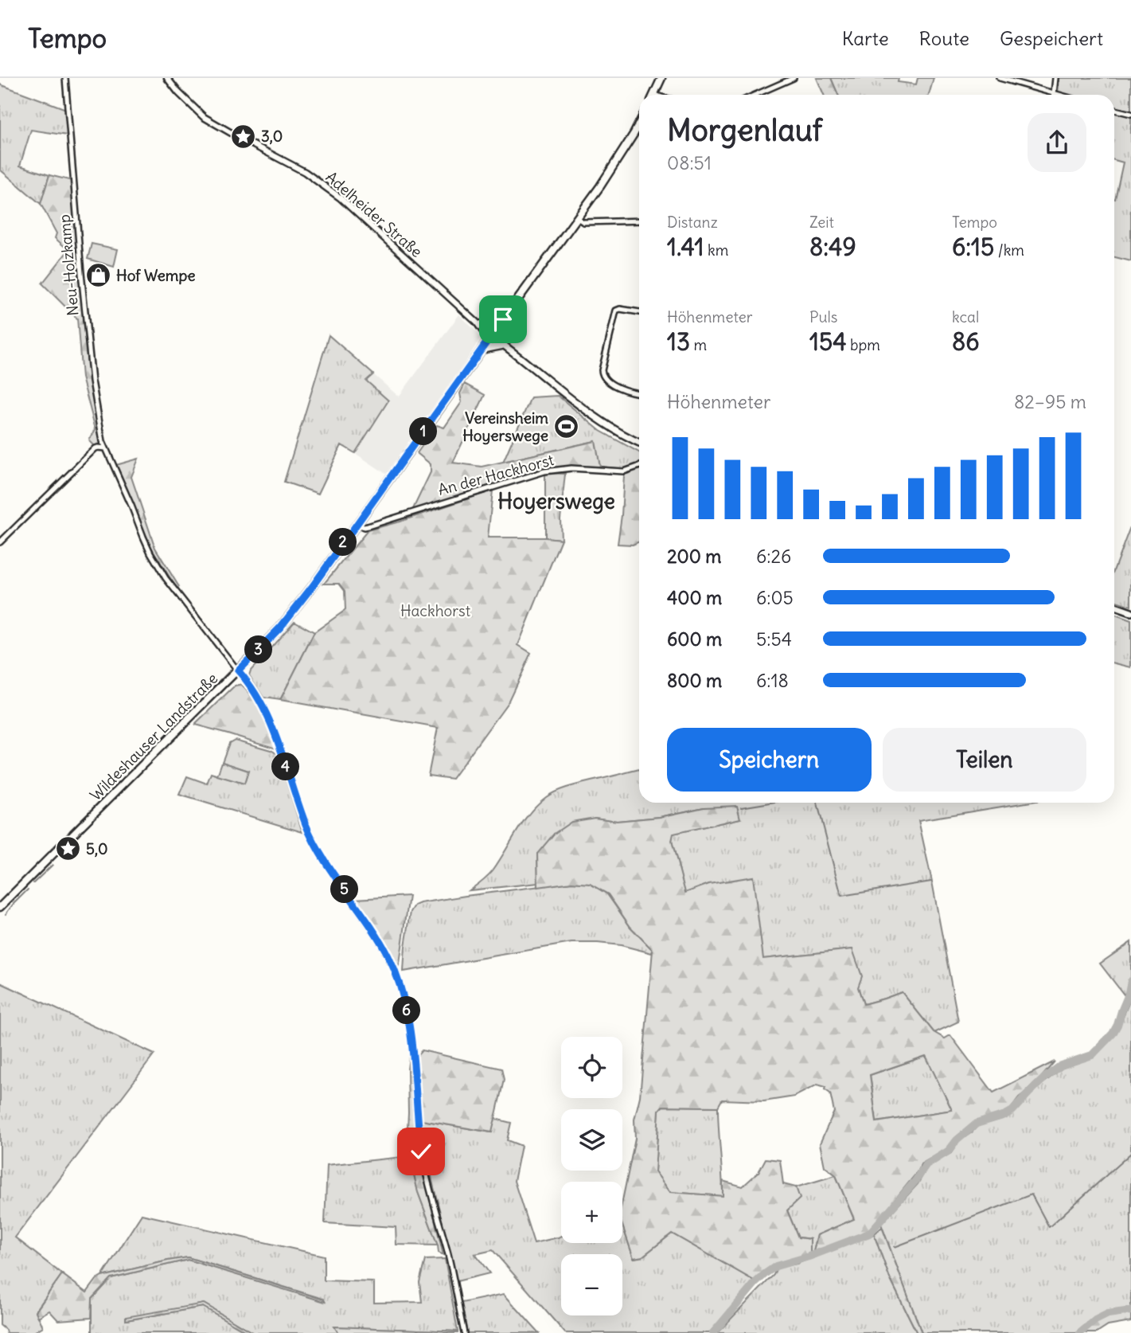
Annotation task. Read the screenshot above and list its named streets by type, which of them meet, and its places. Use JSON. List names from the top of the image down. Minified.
{"streets":{"main road":["Wildeshauser Landstraße"],"street":["Adelheider Straße","Neu-Holzkamp","An der Hackhorst"]},"crossings":[["Adelheider Straße","Wildeshauser Landstraße"],["Neu-Holzkamp","Wildeshauser Landstraße"],["An der Hackhorst","Wildeshauser Landstraße"]],"districts":["Hoyerswege"],"parks":["Hackhorst"],"places":{"place":["3,0","5,0"],"shop":["Hof Wempe"],"sports":["Vereinsheim Hoyerswege"]},"page":{"header":"Tempo","nav":["Karte","Route","Gespeichert"],"heading":["Morgenlauf","08:51"],"stats":[["Distanz","1.41 km"],["Zeit","8:49"],["Tempo","6:15 /km"],["Höhenmeter","13 m"],["Puls","154 bpm"],["kcal","86"]],"chart":["Höhenmeter","82–95 m"],"pins":["1","2","3","4","5","6"],"list":[{"name":"200 m","note":"6:26"},{"name":"400 m","note":"6:05"},{"name":"600 m","note":"5:54"},{"name":"800 m","note":"6:18"}],"buttons":["Speichern","Teilen"],"map_buttons":["+","−"]}}
